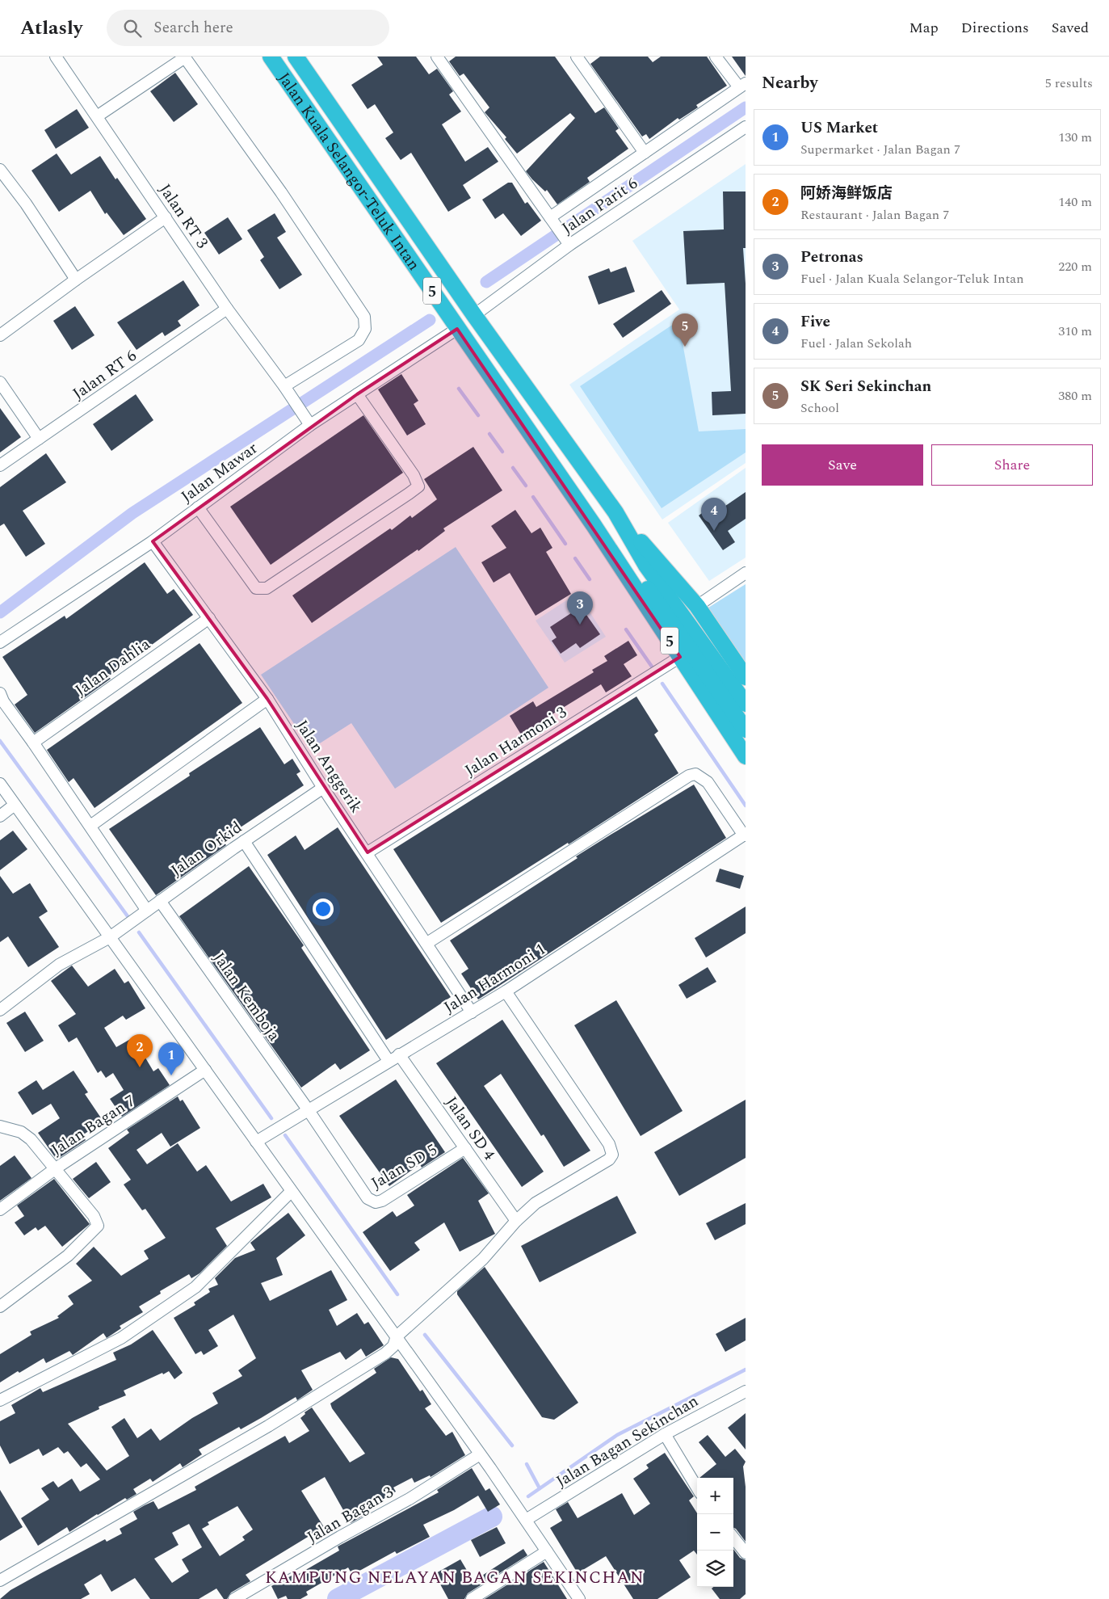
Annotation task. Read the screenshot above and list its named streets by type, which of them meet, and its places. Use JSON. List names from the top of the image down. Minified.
{"streets":{"highway":["Jalan Kuala Selangor-Teluk Intan","5"],"street":["Jalan Parit 6","Jalan RT 3","Jalan RT 6","Jalan Mawar","Jalan Dahlia","Jalan Harmoni 3","Jalan Anggerik","Jalan Orkid","Jalan Harmoni 1","Jalan Kemboja","Jalan Bagan 7","Jalan SD 4","Jalan SD 5","Jalan Bagan Sekinchan","Jalan Bagan 3"]},"crossings":[["Jalan Kuala Selangor-Teluk Intan","Jalan Parit 6"],["Jalan Kuala Selangor-Teluk Intan","5"],["Jalan Kuala Selangor-Teluk Intan","Jalan Mawar"],["Jalan Kuala Selangor-Teluk Intan","Jalan Harmoni 3"],["Jalan RT 3","Jalan RT 6"],["Jalan RT 3","Jalan Mawar"],["Jalan Mawar","Jalan Anggerik"],["Jalan Dahlia","Jalan Anggerik"],["Jalan Harmoni 3","Jalan Anggerik"],["Jalan Anggerik","Jalan Orkid"],["Jalan Anggerik","Jalan Harmoni 1"],["Jalan Orkid","Jalan Kemboja"],["Jalan Harmoni 1","Jalan Kemboja"],["Jalan Harmoni 1","Jalan SD 4"],["Jalan Harmoni 1","Jalan SD 5"],["Jalan Kemboja","Jalan SD 5"],["Jalan SD 4","Jalan SD 5"]],"districts":["KAMPUNG NELAYAN BAGAN SEKINCHAN"],"page":{"header":"Atlasly","search":"Search here","nav":["Map","Directions","Saved"],"heading":["Nearby","5 results"],"list":[{"mark":"1","name":"US Market","note":"Supermarket · Jalan Bagan 7","value":"130 m"},{"mark":"2","name":"阿娇海鲜饭店","note":"Restaurant · Jalan Bagan 7","value":"140 m"},{"mark":"3","name":"Petronas","note":"Fuel · Jalan Kuala Selangor-Teluk Intan","value":"220 m"},{"mark":"4","name":"Five","note":"Fuel · Jalan Sekolah","value":"310 m"},{"mark":"5","name":"SK Seri Sekinchan","note":"School","value":"380 m"}],"pins":["5","4","3","2","1"],"buttons":["Save","Share"],"map_buttons":["+","−"]}}
